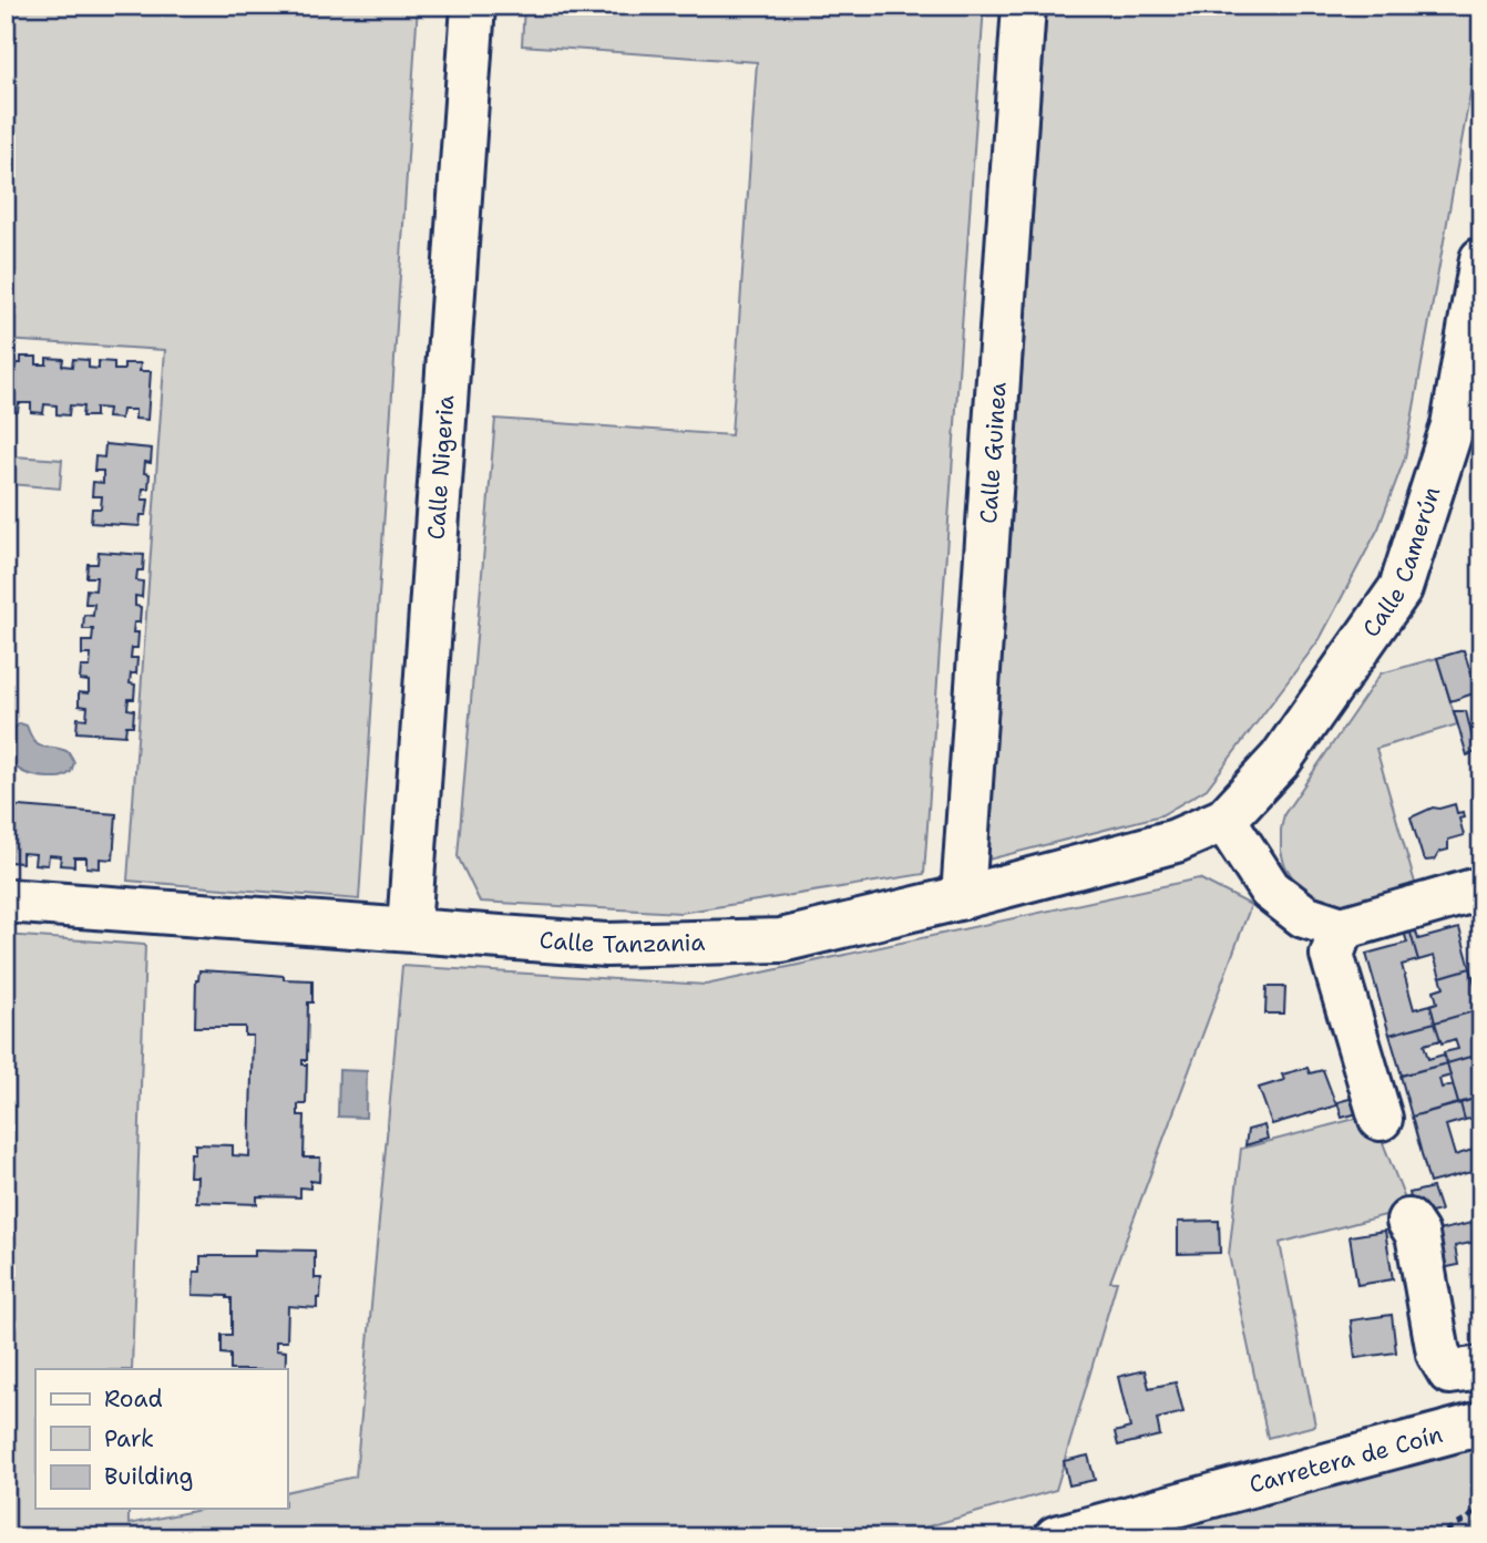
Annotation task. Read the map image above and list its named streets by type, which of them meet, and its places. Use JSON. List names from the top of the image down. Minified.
{"streets":{"street":["Calle Guinea","Calle Nigeria","Calle Camerún","Calle Tanzania","Carretera de Coín"]},"crossings":[["Calle Guinea","Calle Tanzania"],["Calle Nigeria","Calle Tanzania"],["Calle Camerún","Calle Tanzania"]],"legend":["Road","Park","Building"]}
